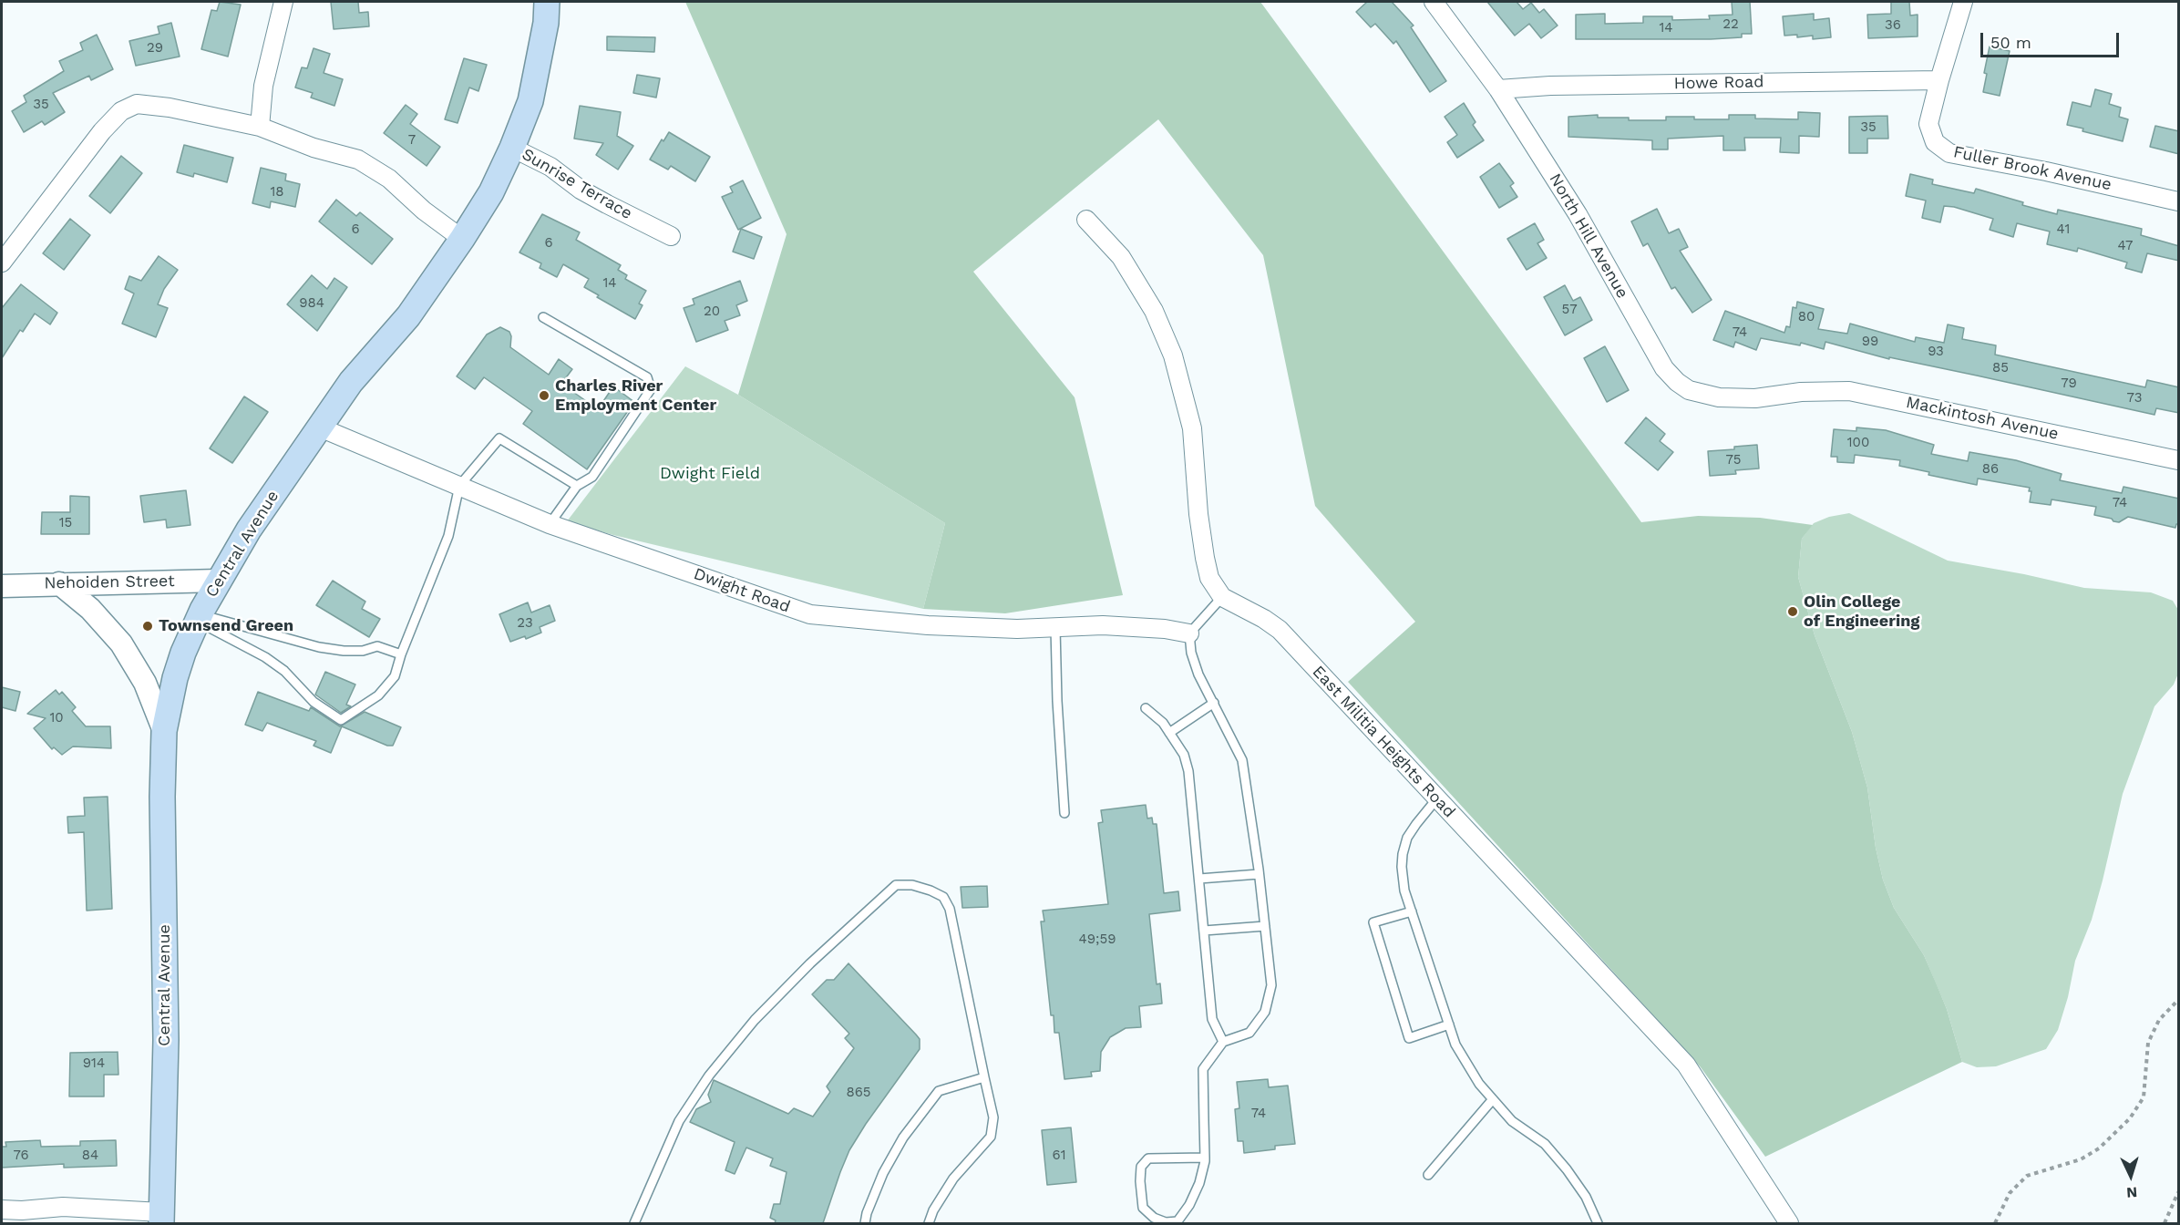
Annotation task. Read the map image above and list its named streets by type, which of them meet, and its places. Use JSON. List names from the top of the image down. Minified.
{"streets":{"main road":["Central Avenue"],"street":["Howe Road","Fuller Brook Avenue","Sunrise Terrace","North Hill Avenue","Mackintosh Avenue","Nehoiden Street","Dwight Road","East Militia Heights Road"]},"crossings":[["Howe Road","Fuller Brook Avenue"],["Howe Road","North Hill Avenue"],["Sunrise Terrace","Central Avenue"],["North Hill Avenue","Mackintosh Avenue"],["Central Avenue","Nehoiden Street"],["Central Avenue","Dwight Road"]],"parks":["Dwight Field"],"places":["Charles River Employment Center","Olin College of Engineering","Townsend Green"],"house_numbers":["22","36","14","29","35","35","7","18","6","41","6","47","14","984","57","20","80","74","99","93","85","79","73","100","75","86","74","15","23","10","49;59","914","865","74","76","84","61"],"scale_bar":"50 m","north":"bottom"}
